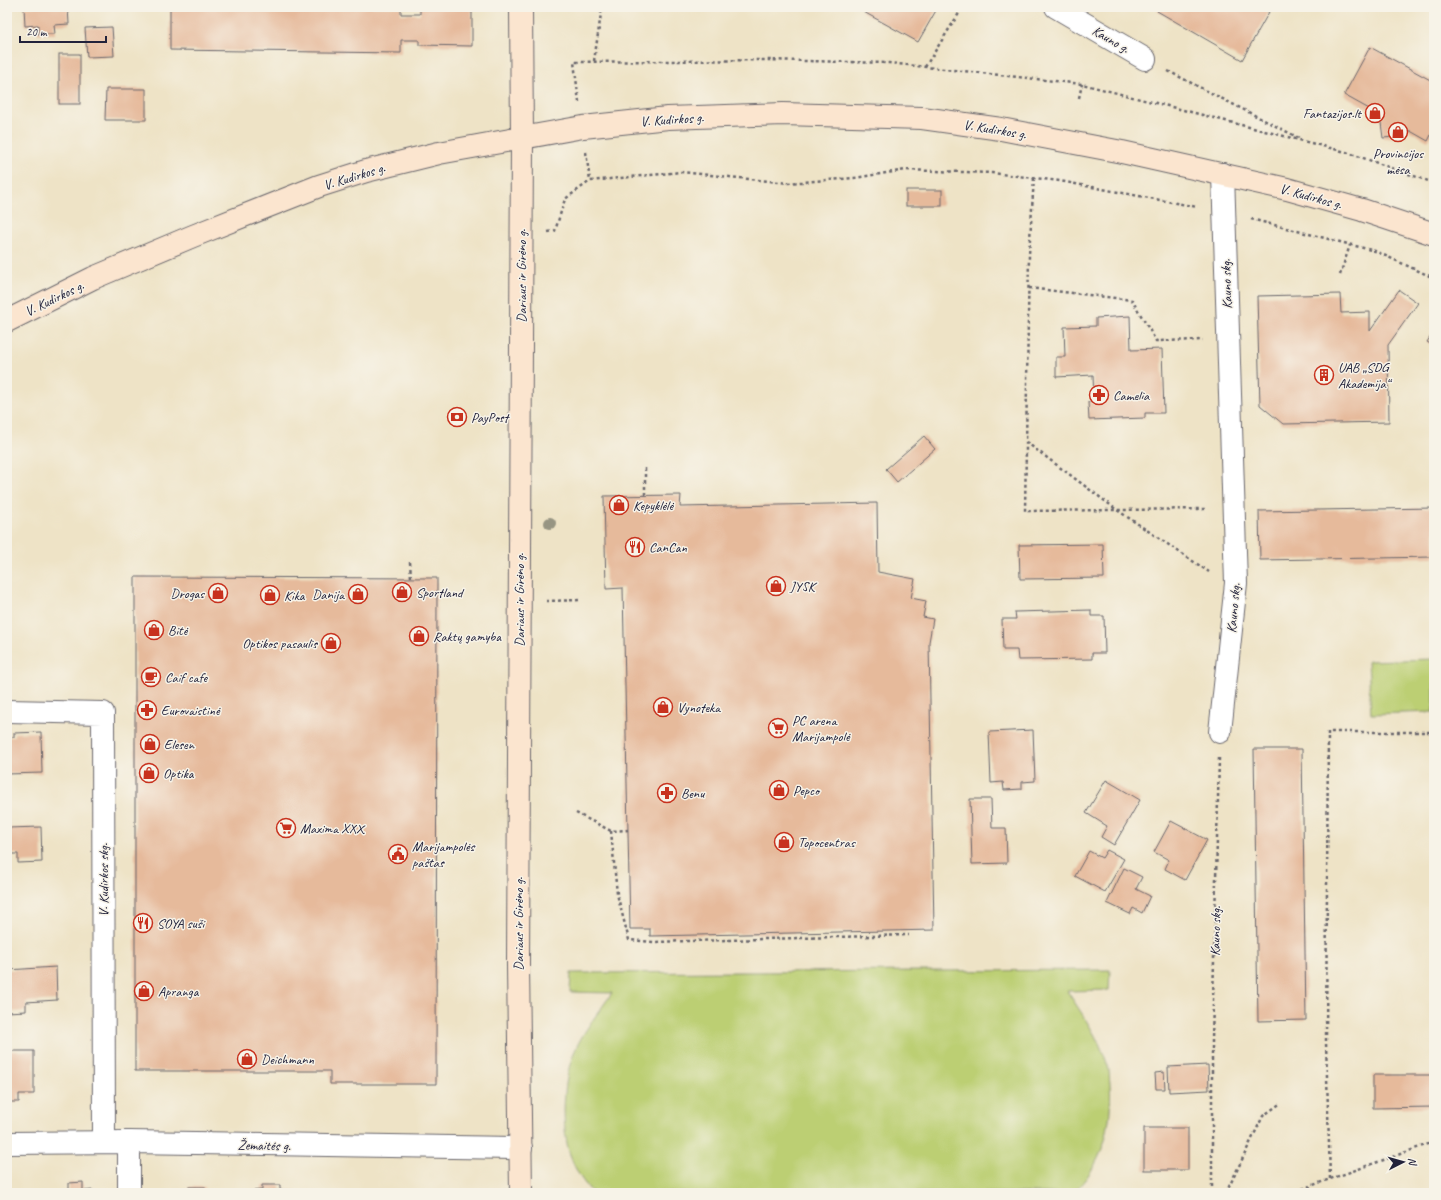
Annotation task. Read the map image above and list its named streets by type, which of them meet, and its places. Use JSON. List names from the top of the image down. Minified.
{"streets":{"main road":["V. Kudirkos g.","Dariaus ir Girėno g."],"street":["Kauno g.","Kauno skg.","V. Kudirkos skg.","Žemaitės g."]},"crossings":[["V. Kudirkos g.","Dariaus ir Girėno g."],["V. Kudirkos g.","Kauno skg."],["Dariaus ir Girėno g.","Žemaitės g."],["V. Kudirkos skg.","Žemaitės g."]],"places":{"shop":["Fantazijos.lt","Provincijos mėsa","Kepyklėlė","JYSK","Sportland","Drogas","Danija","Kika","Bitė","Raktų gamyba","Optikos pasaulis","Vynoteka","Elesen","Optika","Pepco","Topocentras","Apranga","Deichmann"],"building":["UAB „SDG Akademija“"],"pharmacy":["Camelia","Eurovaistinė","Benu"],"bank":["PayPost"],"restaurant":["CanCan","SOYA suši"],"cafe":["Caif cafe"],"supermarket":["PC arena Marijampolė","Maxima XXX"],"public building":["Marijampolės paštas"]},"scale_bar":"20 m","north":"right"}
